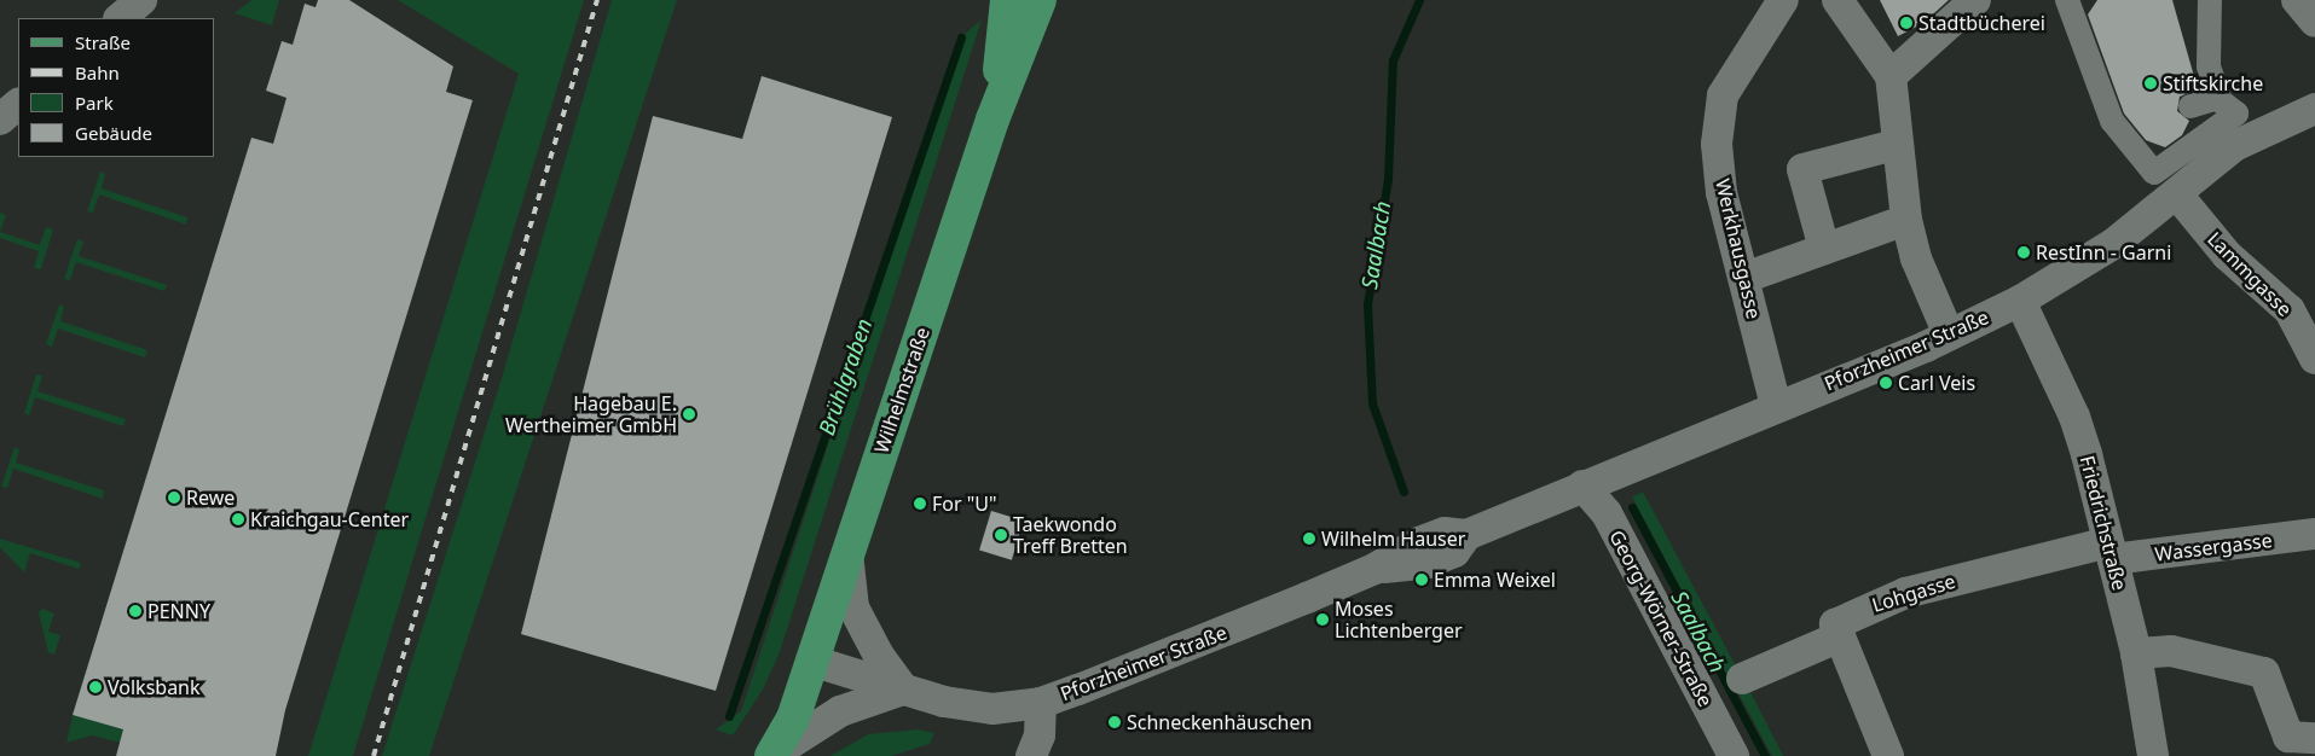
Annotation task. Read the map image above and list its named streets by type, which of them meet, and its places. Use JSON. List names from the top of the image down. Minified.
{"streets":{"main road":["Wilhelmstraße"],"street":["Werkhausgasse","Lammgasse","Pforzheimer Straße","Friedrichstraße","Wassergasse","Lohgasse","Georg-Wörner-Straße"]},"crossings":[["Werkhausgasse","Pforzheimer Straße"],["Lammgasse","Pforzheimer Straße"],["Pforzheimer Straße","Wilhelmstraße"],["Pforzheimer Straße","Friedrichstraße"],["Pforzheimer Straße","Georg-Wörner-Straße"],["Friedrichstraße","Wassergasse"],["Friedrichstraße","Lohgasse"],["Wassergasse","Lohgasse"]],"water":["Saalbach","Brühlgraben"],"places":["Stadtbücherei","Stiftskirche","RestInn - Garni","Carl Veis","Hagebau E. Wertheimer GmbH","Rewe","For \"U\"","Kraichgau-Center","Taekwondo Treff Bretten","Wilhelm Hauser","Emma Weixel","PENNY","Moses Lichtenberger","Volksbank","Schneckenhäuschen"],"legend":["Straße","Bahn","Park","Gebäude"]}
